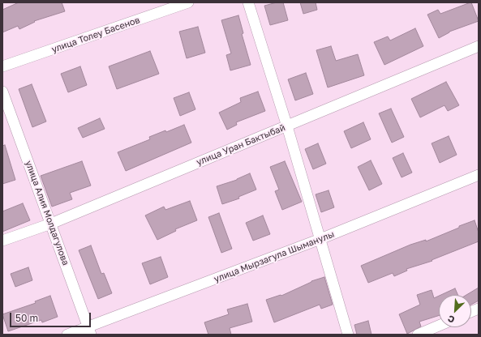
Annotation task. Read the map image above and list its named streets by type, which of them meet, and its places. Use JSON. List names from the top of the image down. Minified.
{"streets":{"street":["улица Толеу Басенов","улица Уран Бактыбай","улица Алия Молдагулова","улица Мырзагула Шыманулы"]},"crossings":[["улица Уран Бактыбай","улица Алия Молдагулова"],["улица Алия Молдагулова","улица Мырзагула Шыманулы"]],"scale_bar":"50 m","north":"bottom left"}
